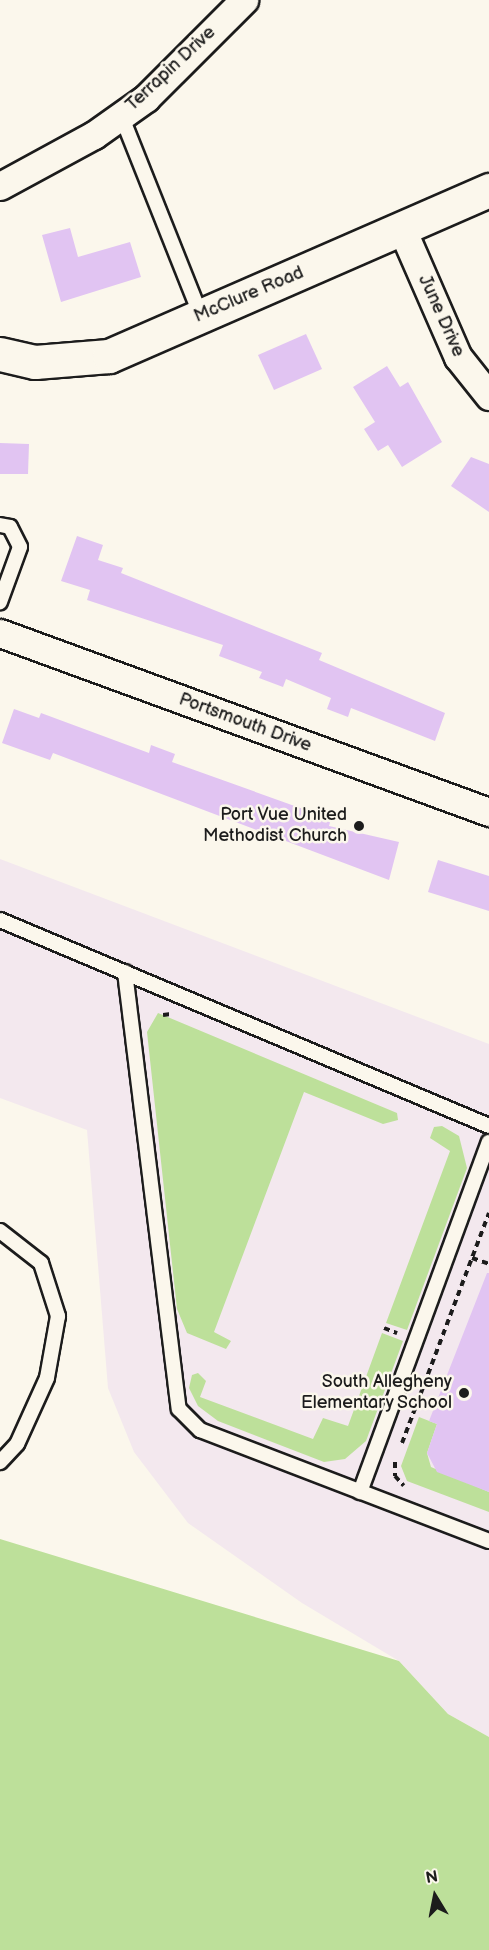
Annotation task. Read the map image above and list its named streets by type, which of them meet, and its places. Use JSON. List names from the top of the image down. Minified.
{"streets":{"street":["Terrapin Drive","McClure Road","June Drive","Portsmouth Drive"]},"crossings":[["McClure Road","June Drive"]],"places":["Port Vue United Methodist Church","South Allegheny Elementary School"],"north":"top"}
